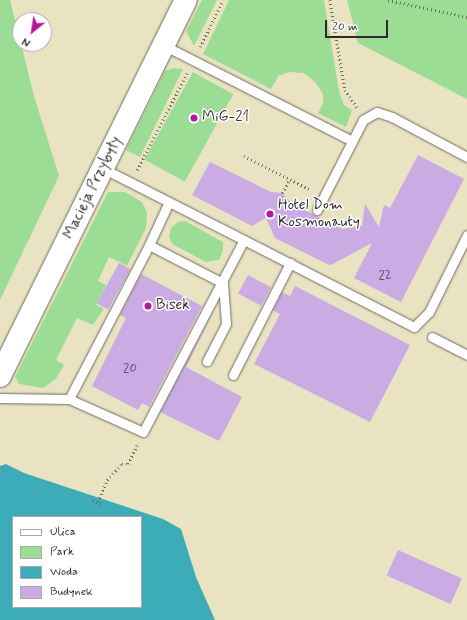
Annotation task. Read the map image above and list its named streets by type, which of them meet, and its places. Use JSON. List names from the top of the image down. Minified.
{"streets":{"street":["Macieja Przybyły"]},"places":["MiG-21","Hotel Dom Kosmonauty","Bisek"],"house_numbers":["22","20"],"legend":["Ulica","Park","Woda","Budynek"],"scale_bar":"20 m","north":"bottom left"}
